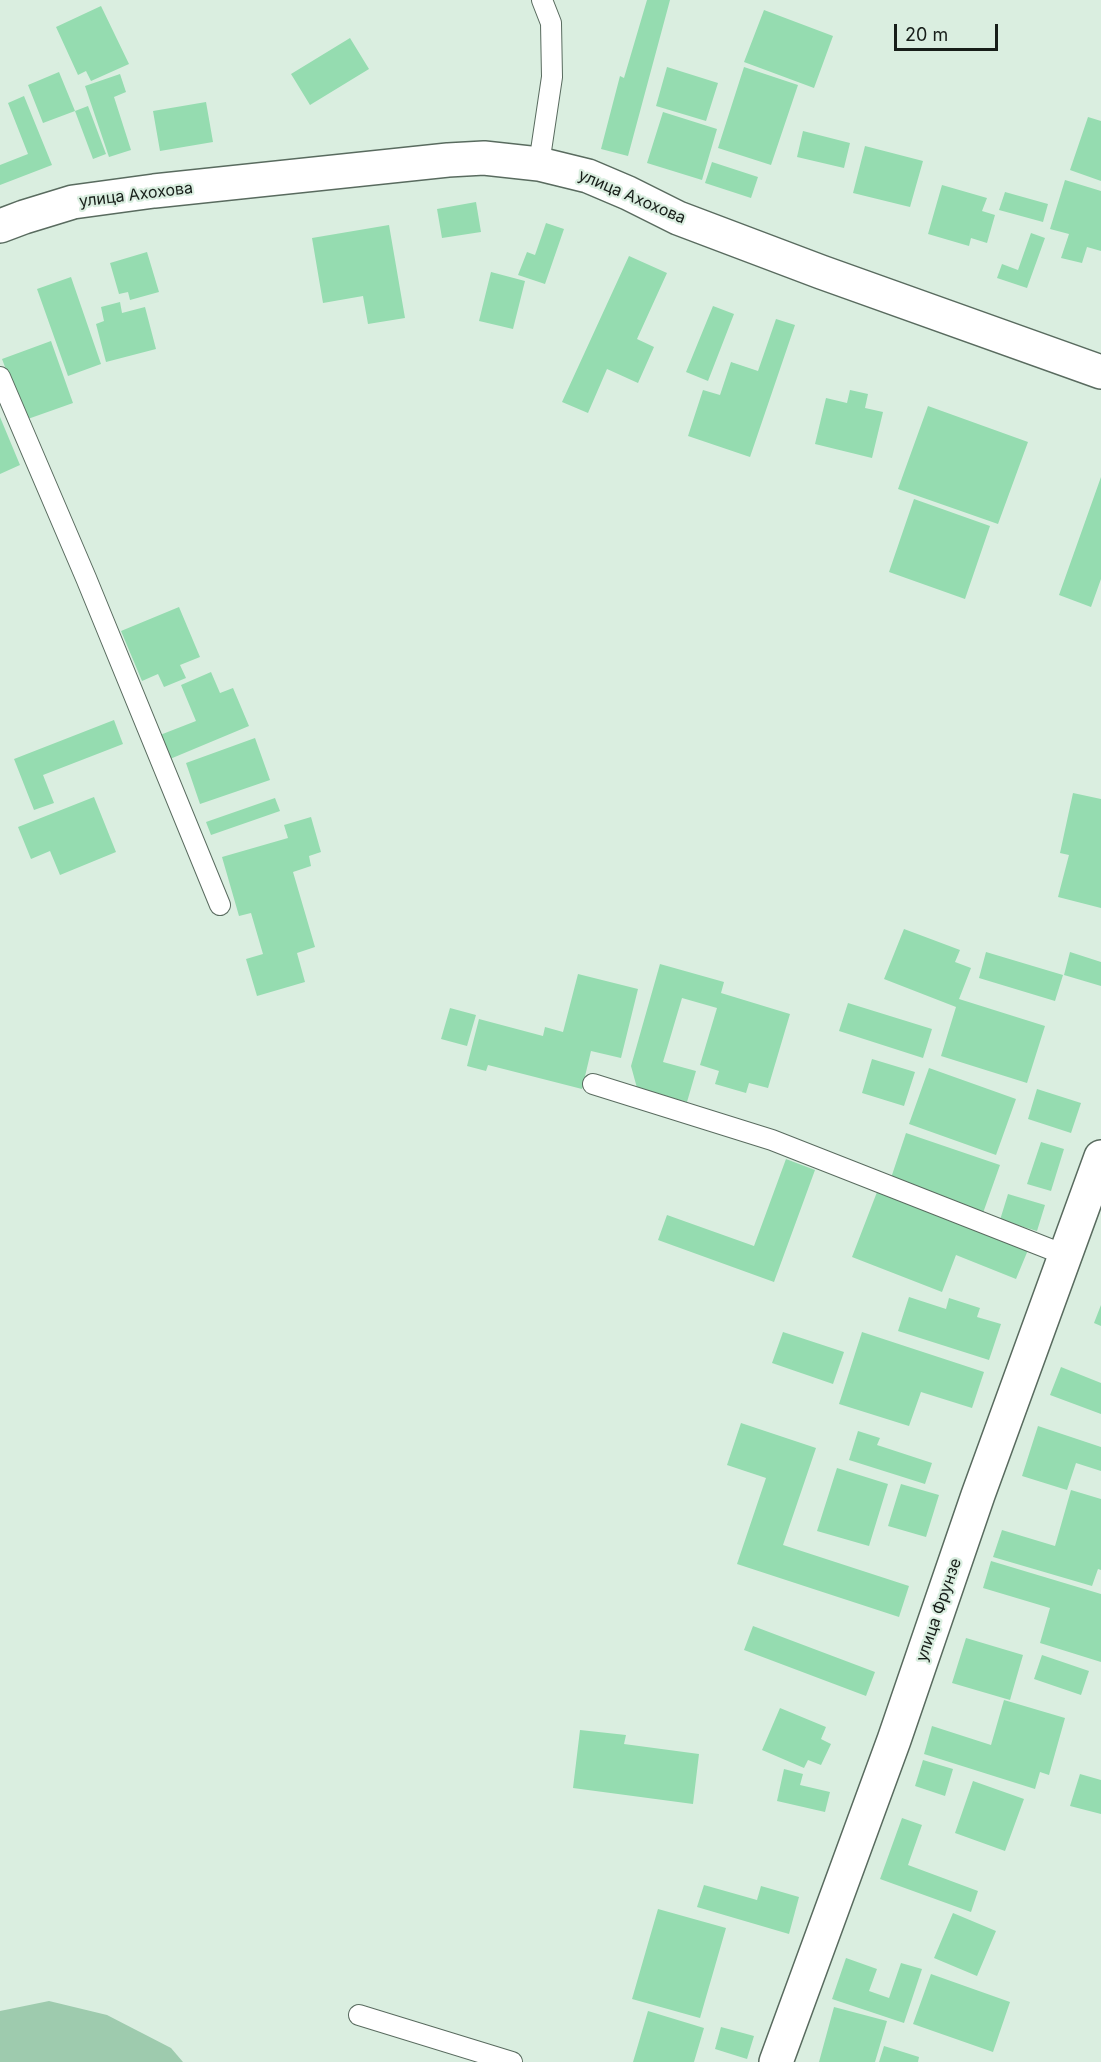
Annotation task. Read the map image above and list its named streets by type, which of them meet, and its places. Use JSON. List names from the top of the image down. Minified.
{"streets":{"street":["улица Ахохова","улица Фрунзе"]},"scale_bar":"20 m"}
